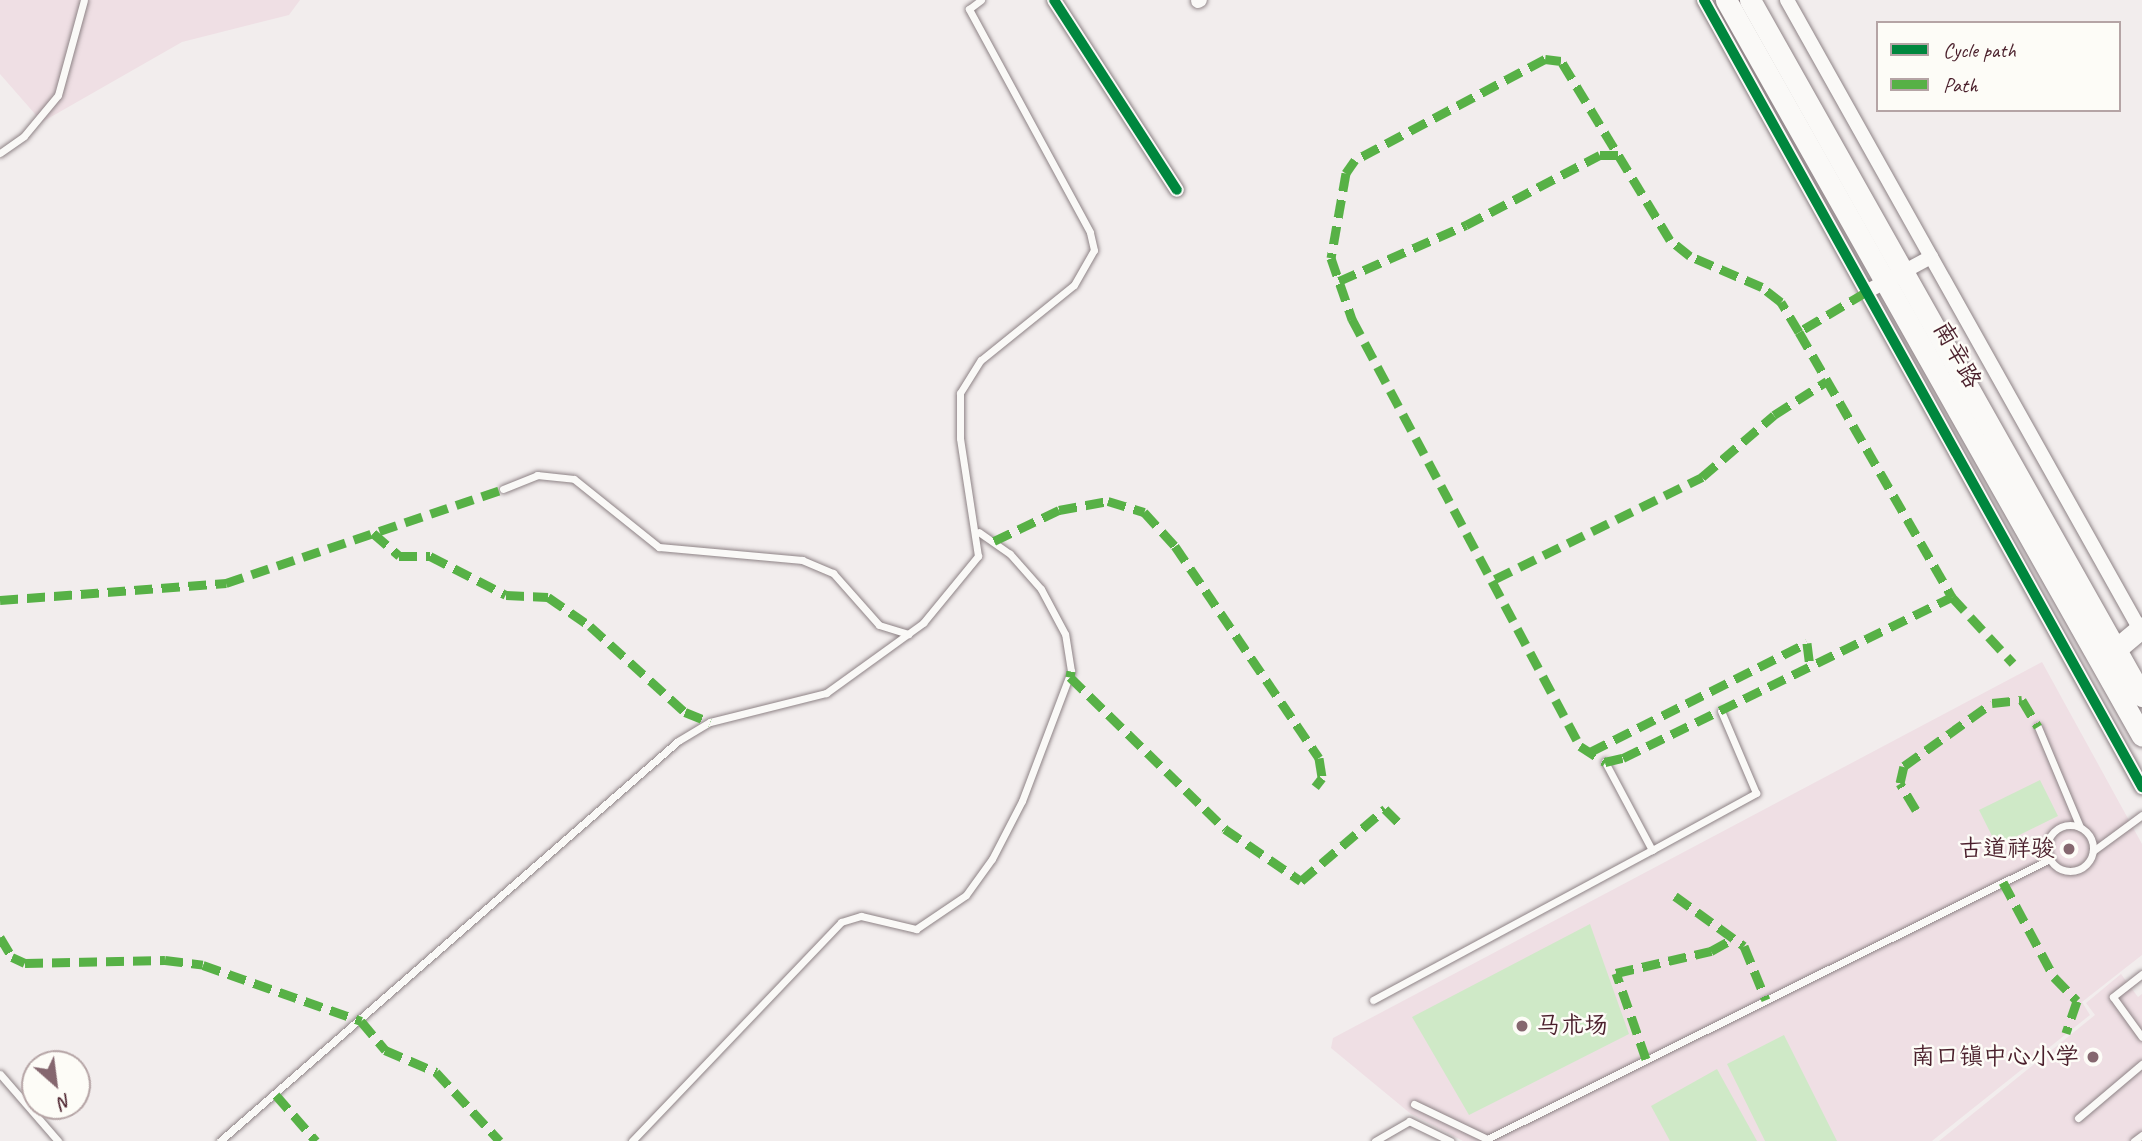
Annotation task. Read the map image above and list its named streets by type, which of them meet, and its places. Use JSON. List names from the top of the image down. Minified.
{"streets":{"main road":["南辛路"]},"places":["古道祥骏","马术场","南口镇中心小学"],"legend":["Cycle path","Path"],"north":"bottom right"}
